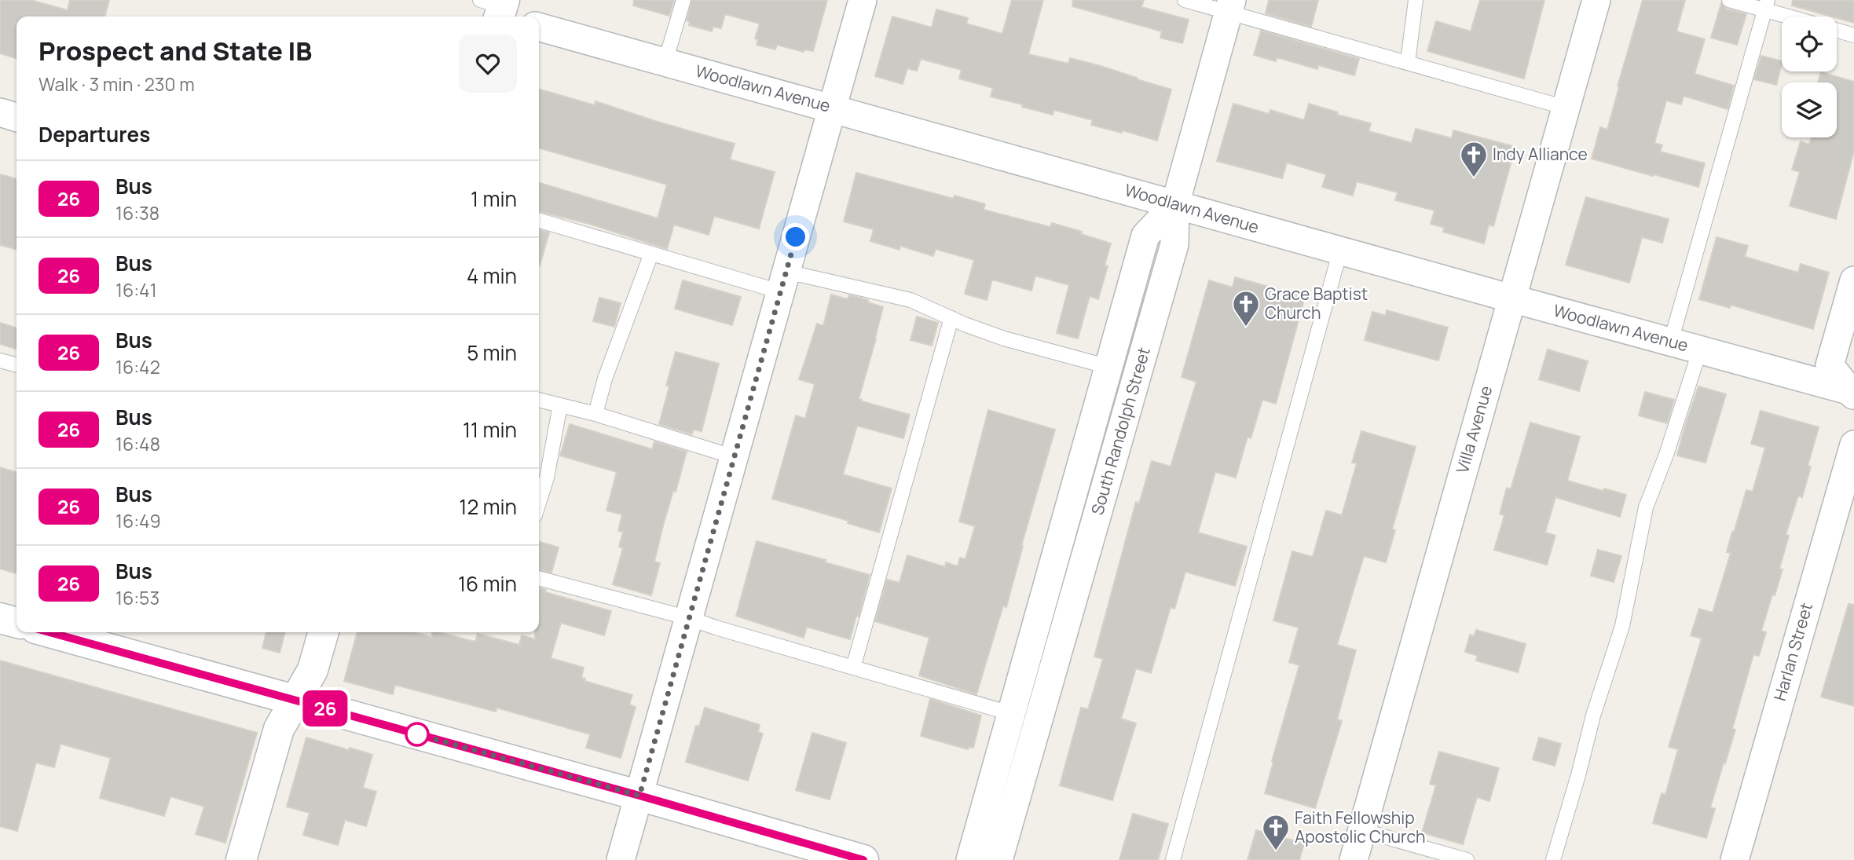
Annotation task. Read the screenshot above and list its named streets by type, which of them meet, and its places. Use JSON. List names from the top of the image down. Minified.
{"streets":{"street":["Woodlawn Avenue","Villa Avenue","South Randolph Street","Harlan Street"]},"crossings":[["Woodlawn Avenue","Villa Avenue"],["Woodlawn Avenue","South Randolph Street"]],"places":{"church":["Indy Alliance","Grace Baptist Church","Faith Fellowship Apostolic Church"]},"lines":["bus line 26"],"page":{"on_map":"26","heading":[["Prospect and State IB","Walk · 3 min · 230 m"],"Departures"],"list":[{"mark":"26","name":"Bus","note":"16:38","value":"1 min"},{"mark":"26","name":"Bus","note":"16:41","value":"4 min"},{"mark":"26","name":"Bus","note":"16:42","value":"5 min"},{"mark":"26","name":"Bus","note":"16:48","value":"11 min"},{"mark":"26","name":"Bus","note":"16:49","value":"12 min"},{"mark":"26","name":"Bus","note":"16:53","value":"16 min"}]}}
